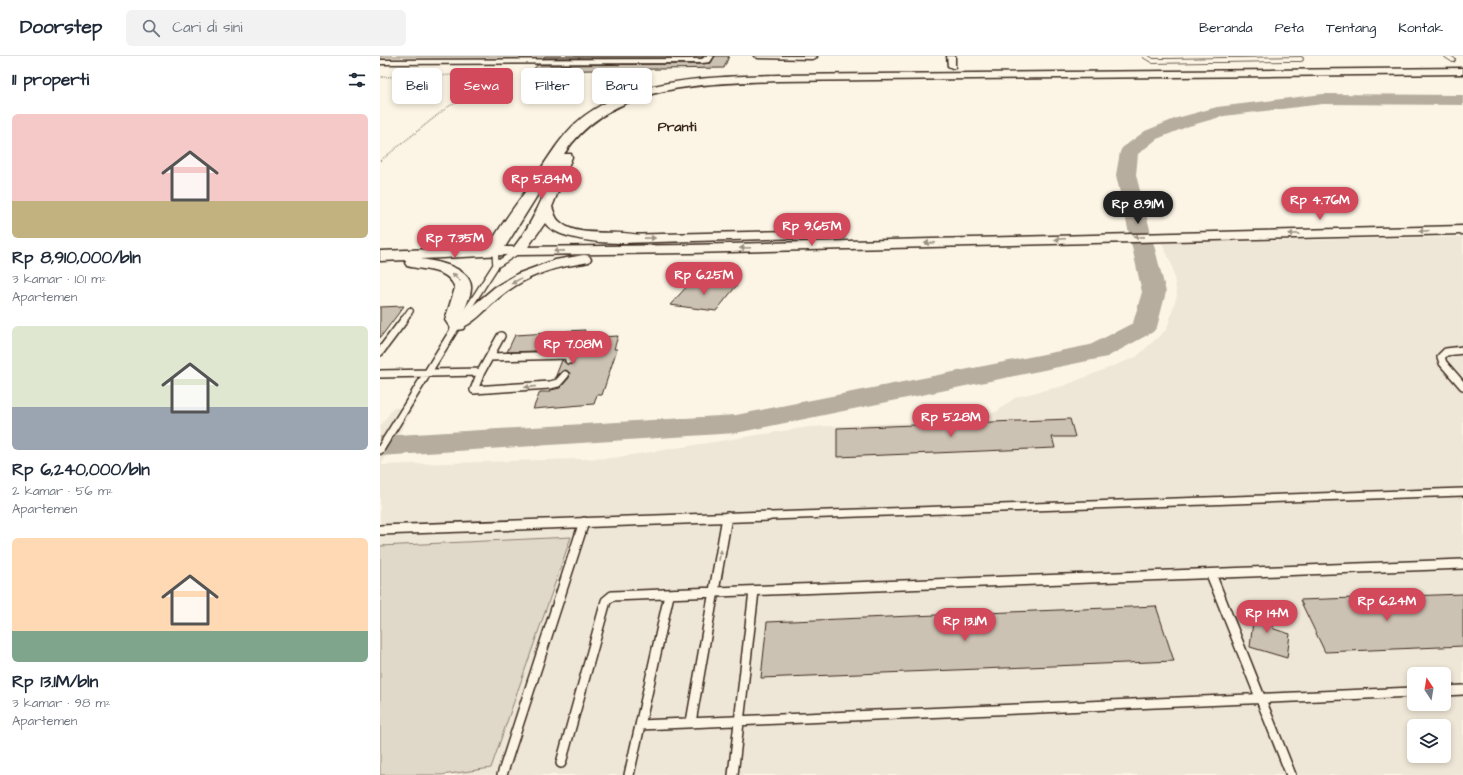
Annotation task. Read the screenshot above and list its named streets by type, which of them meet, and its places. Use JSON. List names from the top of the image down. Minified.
{"districts":["Pranti"],"north":"top","page":{"header":"Doorstep","search":"Cari di sini","nav":["Beranda","Peta","Tentang","Kontak"],"heading":"11 properti","chip":["Beli","Sewa","Filter","Baru"],"list":[{"name":"Rp 8,910,000/bln","note":"3 kamar · 101 m² · Apartemen"},{"name":"Rp 6,240,000/bln","note":"2 kamar · 56 m² · Apartemen"},{"name":"Rp 13.1M/bln","note":"3 kamar · 98 m² · Apartemen"}],"price":["Rp 5.84M","Rp 4.76M","Rp 8.91M","Rp 9.65M","Rp 7.35M","Rp 6.25M","Rp 7.08M","Rp 5.28M","Rp 6.24M","Rp 14M","Rp 13.1M"]}}
